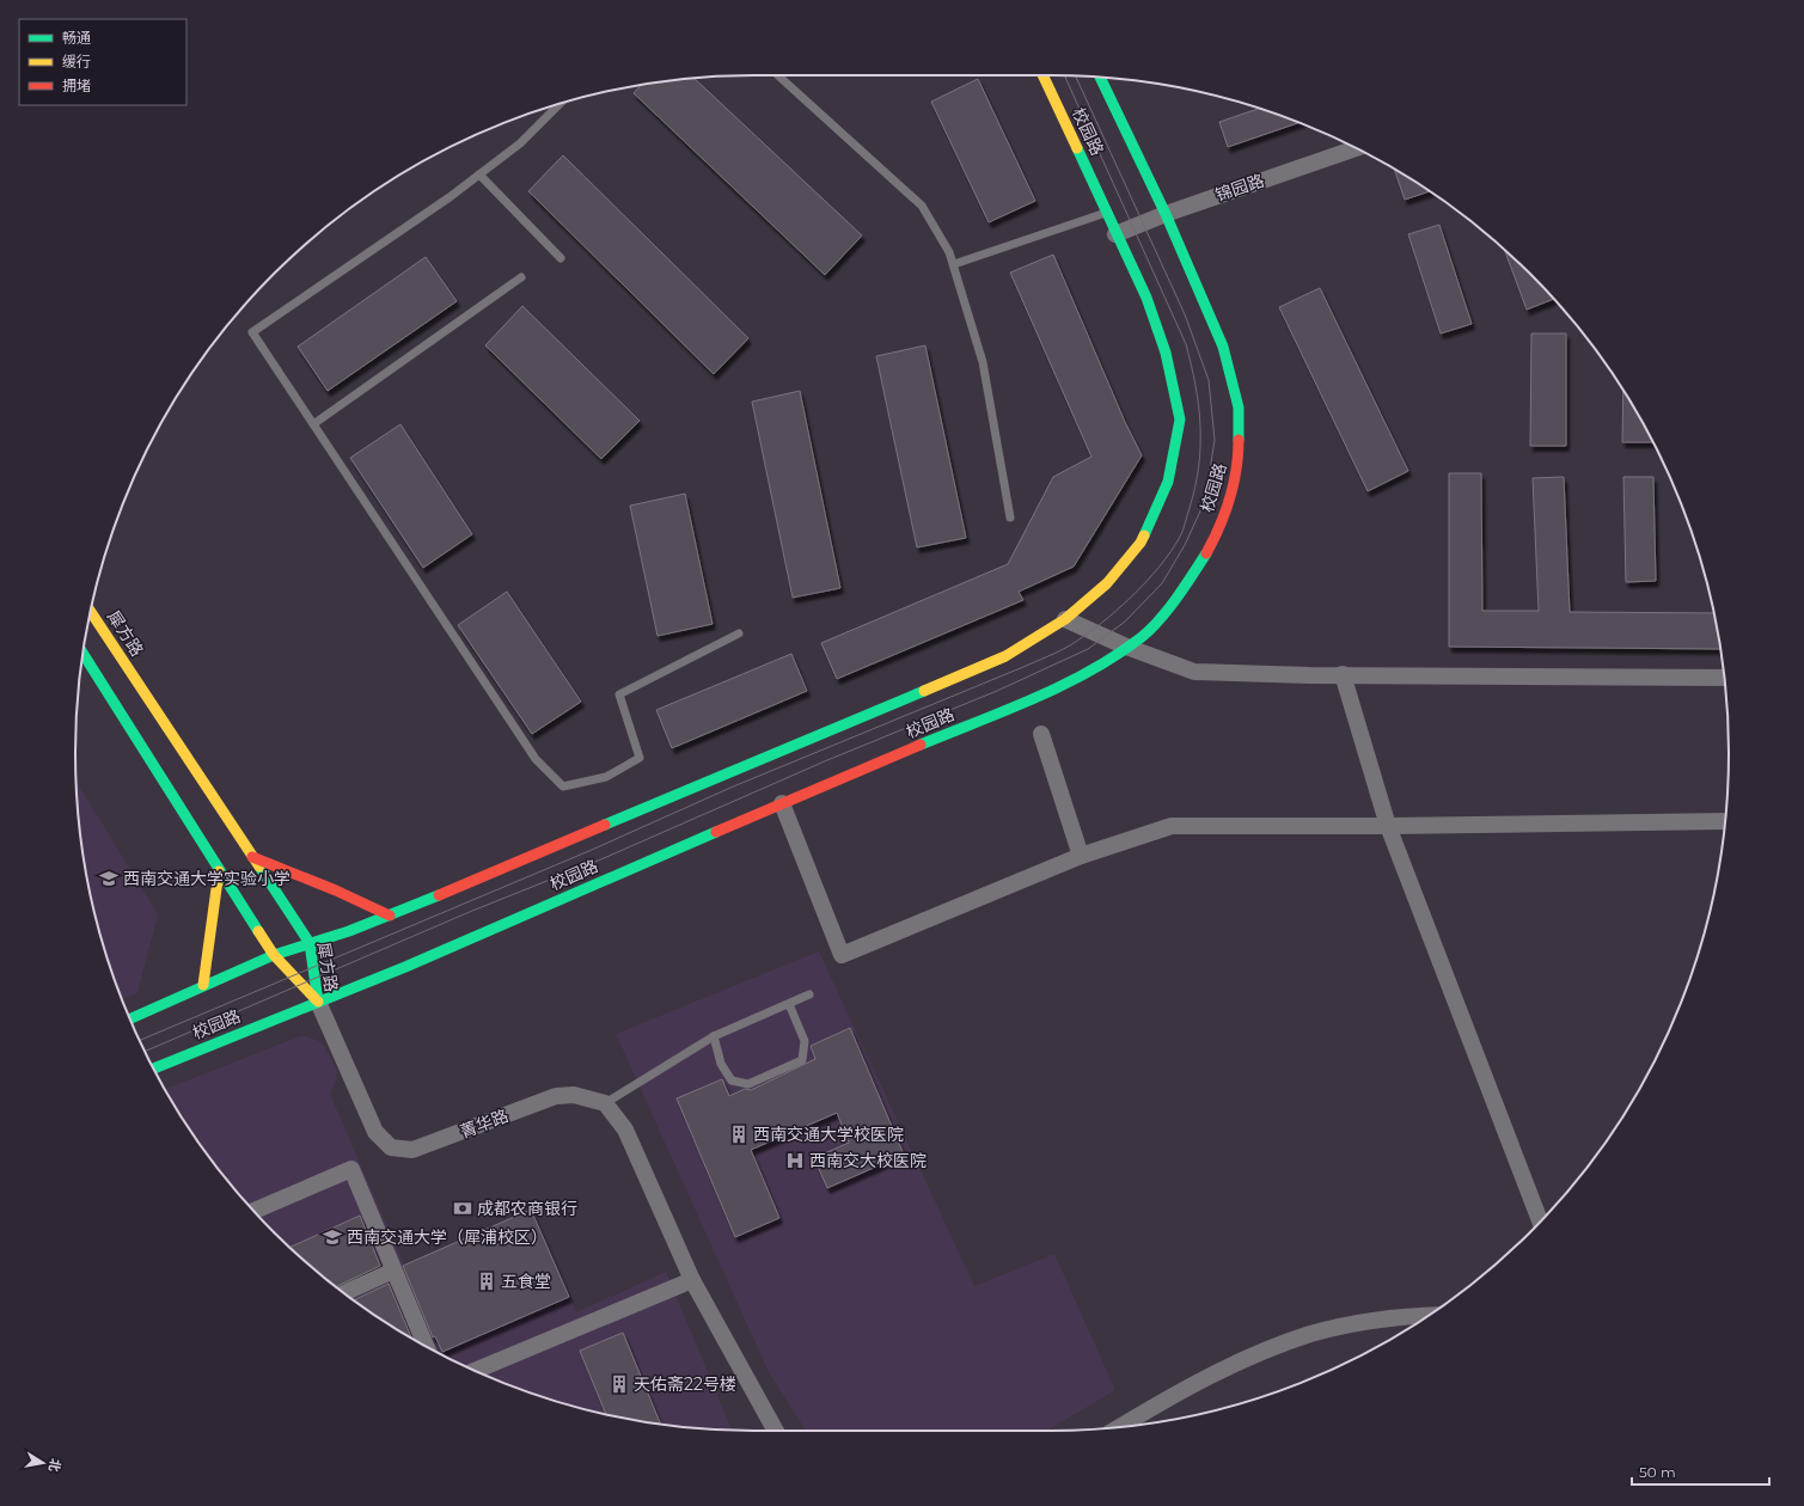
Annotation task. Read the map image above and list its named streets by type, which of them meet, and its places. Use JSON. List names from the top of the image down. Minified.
{"streets":{"street":["校园路","锦园路","犀方路","菁华路"]},"crossings":[["校园路","锦园路"],["校园路","犀方路"],["校园路","菁华路"],["犀方路","菁华路"]],"places":{"school or university":["西南交通大学实验小学","西南交通大学（犀浦校区）"],"building":["西南交通大学校医院","五食堂","天佑斋22号楼"],"hospital":["西南交大校医院"],"bank":["成都农商银行"]},"legend":["畅通","缓行","拥堵"],"scale_bar":"50 m","north":"right"}
